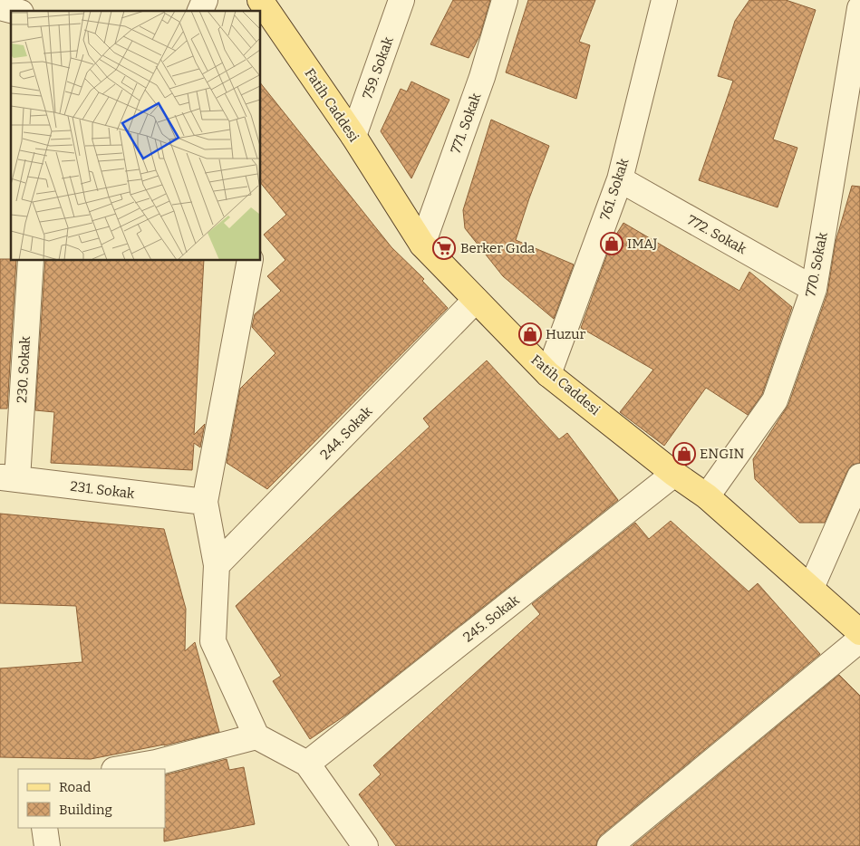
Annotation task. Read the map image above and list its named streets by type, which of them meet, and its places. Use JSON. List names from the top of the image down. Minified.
{"streets":{"main road":["Fatih Caddesi"],"street":["759. Sokak","771. Sokak","761. Sokak","772. Sokak","770. Sokak","230. Sokak","244. Sokak","231. Sokak","245. Sokak"]},"crossings":[["759. Sokak","Fatih Caddesi"],["Fatih Caddesi","771. Sokak"],["Fatih Caddesi","761. Sokak"],["Fatih Caddesi","770. Sokak"],["Fatih Caddesi","244. Sokak"],["Fatih Caddesi","245. Sokak"],["761. Sokak","772. Sokak"],["772. Sokak","770. Sokak"],["230. Sokak","231. Sokak"]],"places":{"shop":["IMAJ","Huzur","ENGIN"],"supermarket":["Berker Gıda"]},"legend":["Road","Building"]}
